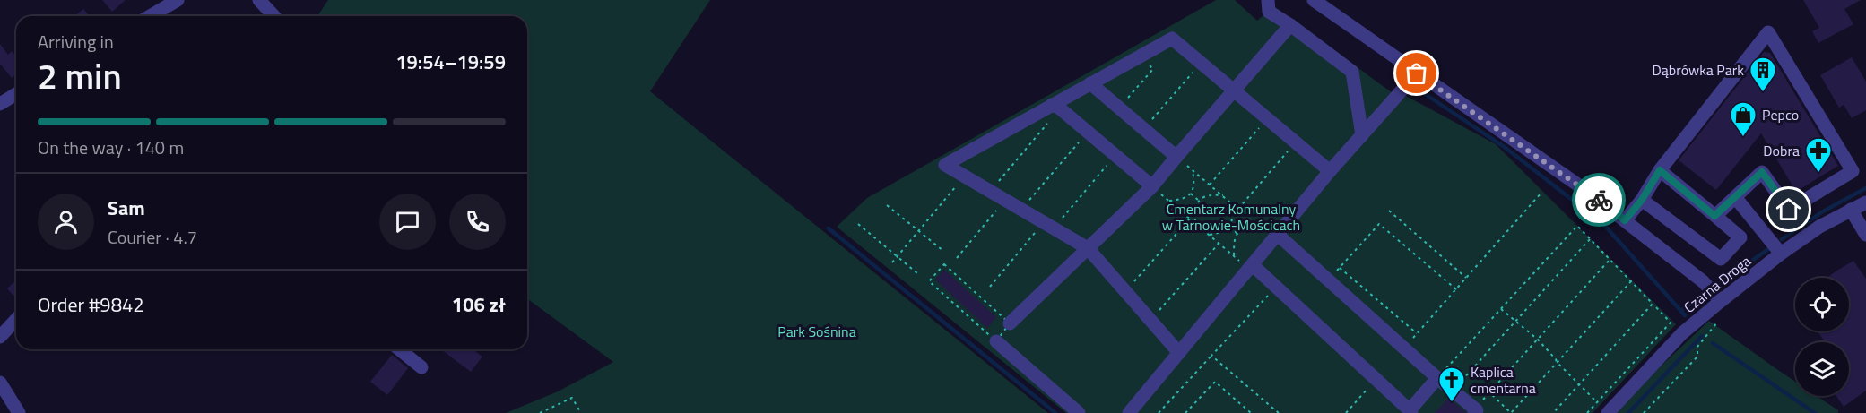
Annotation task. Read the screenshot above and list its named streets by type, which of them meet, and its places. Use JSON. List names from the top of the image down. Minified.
{"streets":{"street":["Czarna Droga"]},"parks":["Cmentarz Komunalny w Tarnowie-Mościcach","Park Sośnina"],"places":{"building":["Dąbrówka Park"],"shop":["Pepco"],"pharmacy":["Dobra"],"church":["Kaplica cmentarna"]},"page":{"heading":["2 min","Arriving in","19:54–19:59"],"panel":["Sam","Courier · 4.7","Order #9842","106 zł"],"bar":"On the way · 140 m"}}
